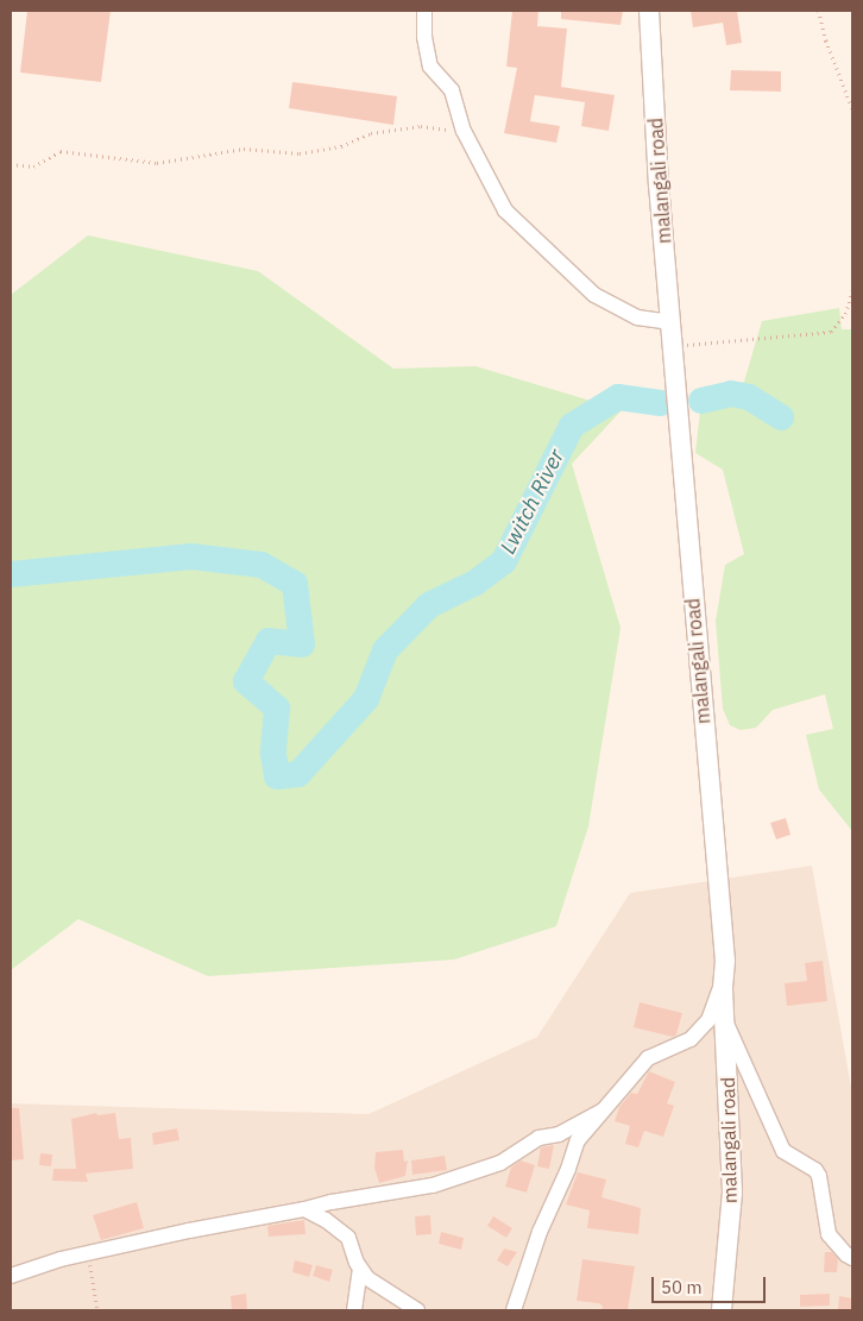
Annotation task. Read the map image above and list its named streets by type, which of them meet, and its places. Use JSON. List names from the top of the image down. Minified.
{"streets":{"street":["malangali road"]},"water":["Lwitch River"],"scale_bar":"50 m"}
